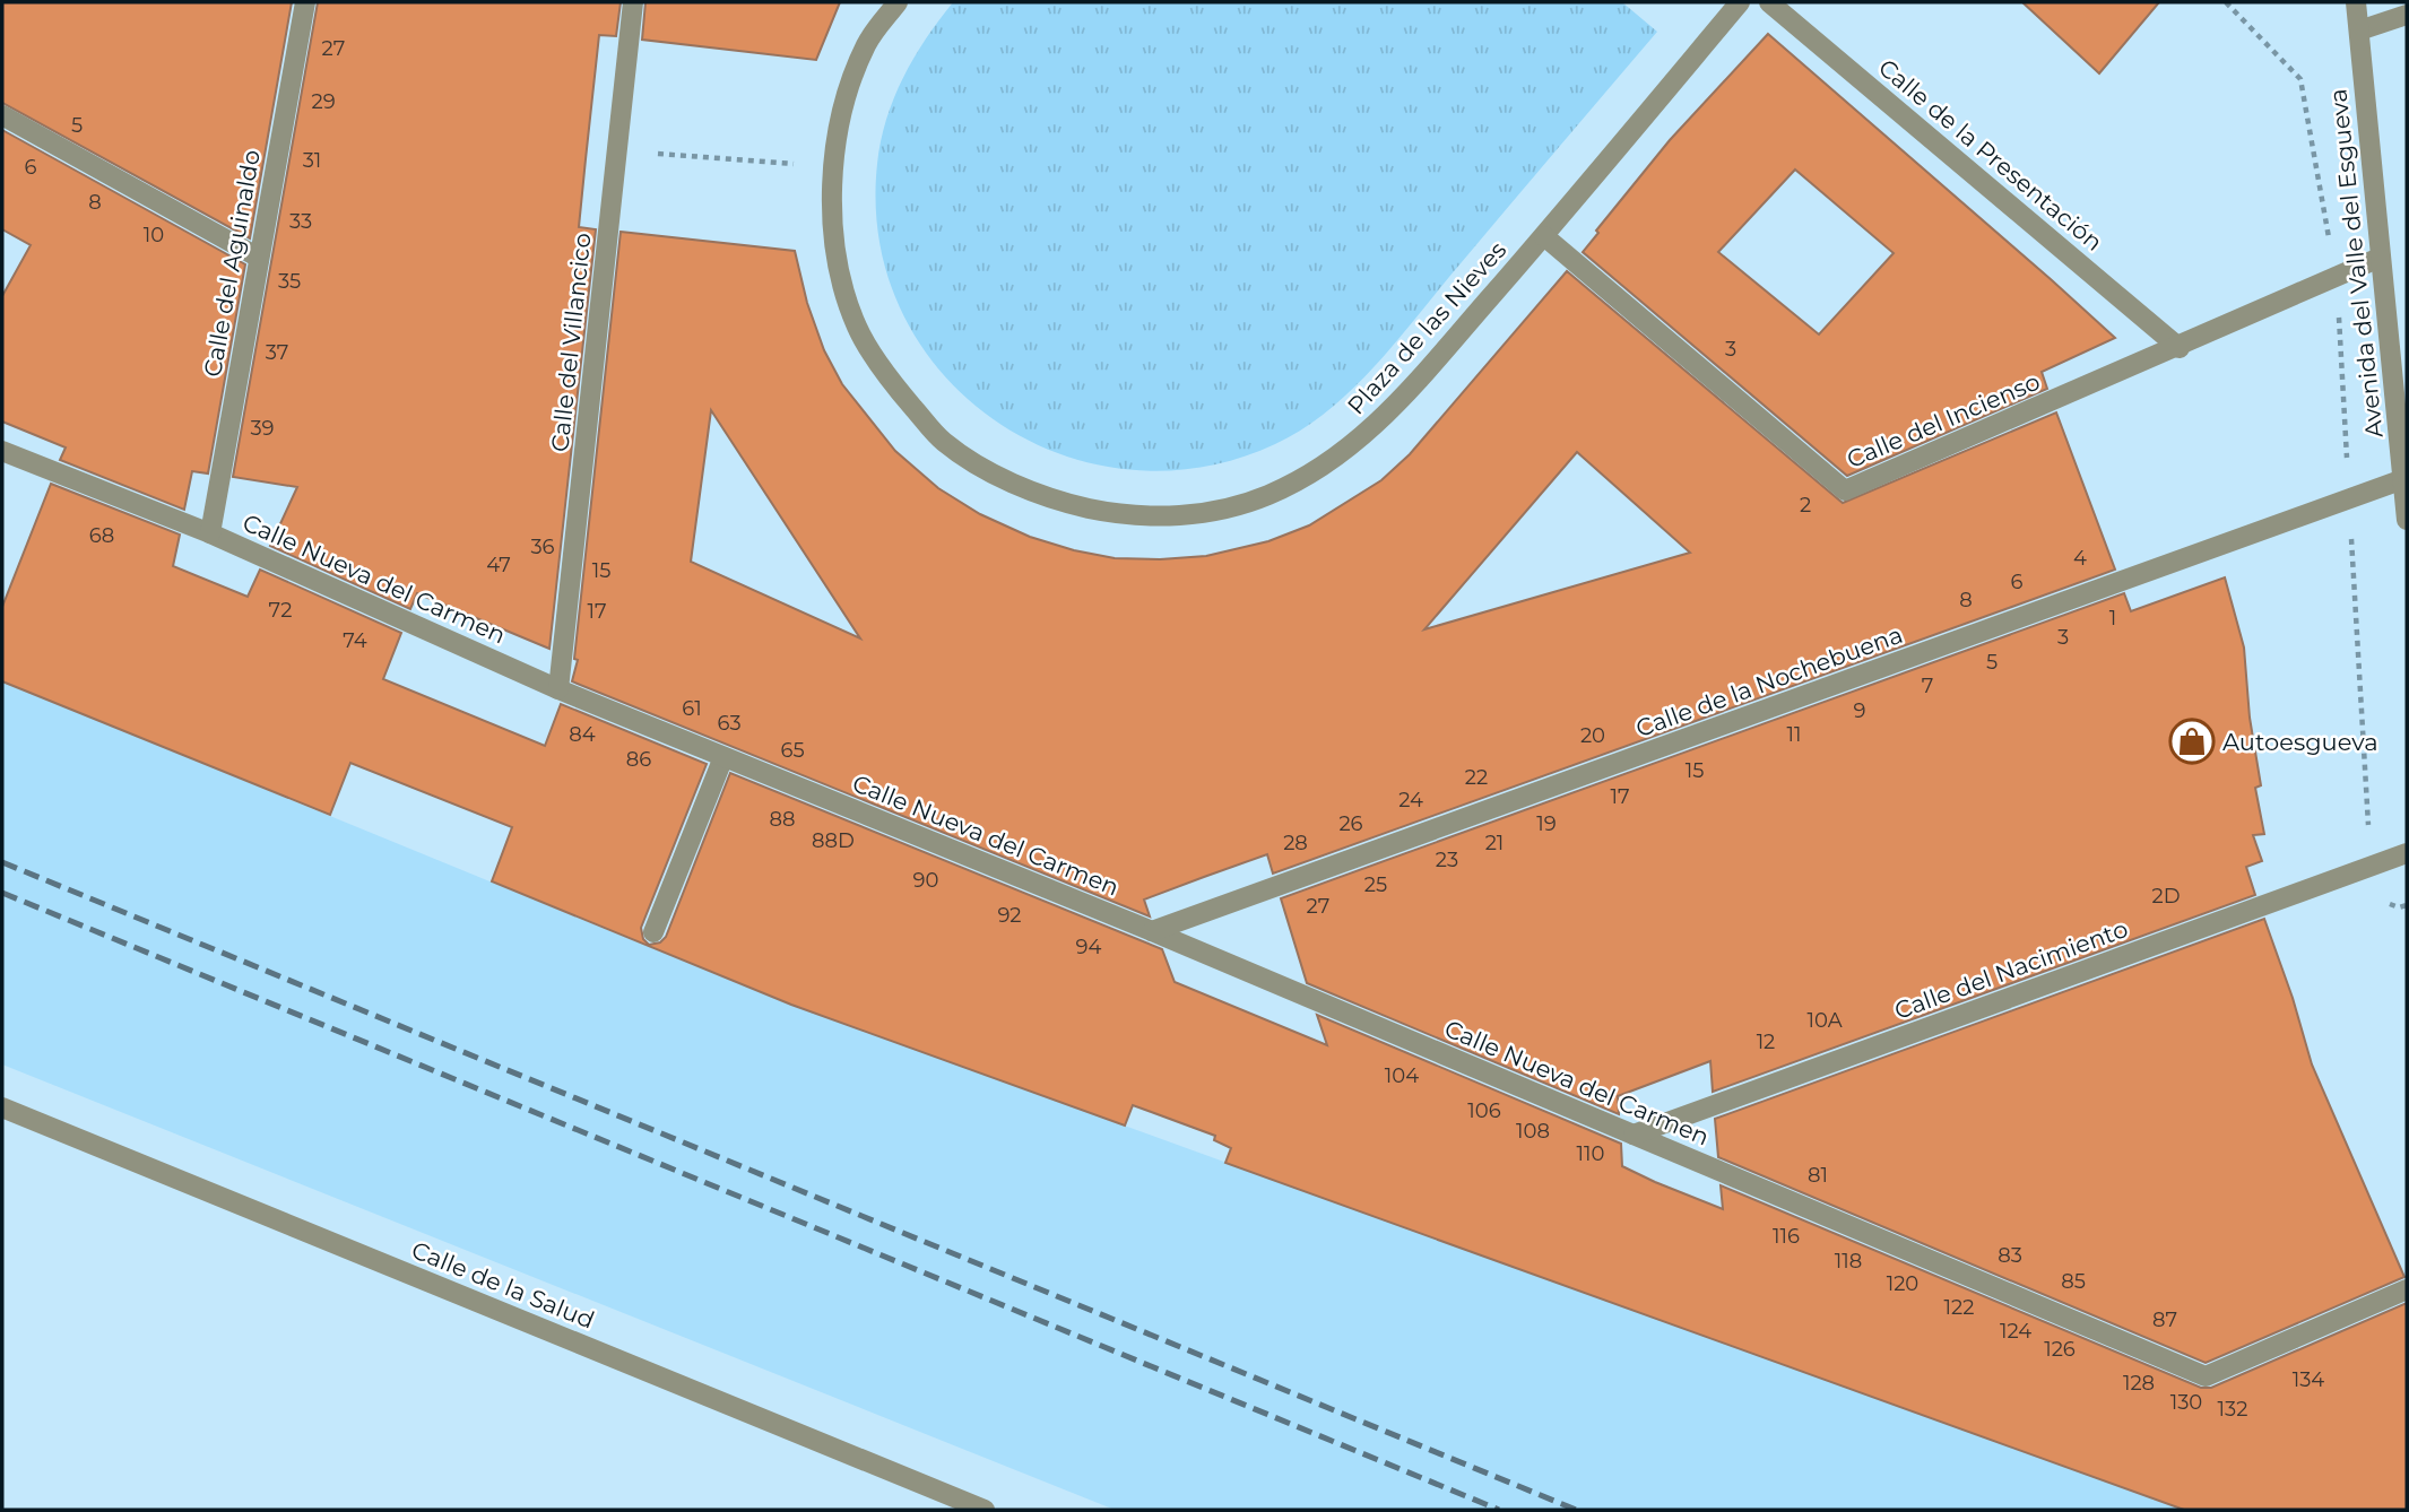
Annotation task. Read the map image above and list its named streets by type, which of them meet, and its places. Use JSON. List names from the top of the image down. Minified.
{"streets":{"street":["Calle de la Presentación","Calle del Aguinaldo","Avenida del Valle del Esgueva","Plaza de las Nieves","Calle del Villancico","Calle del Incienso","Calle Nueva del Carmen","Calle de la Nochebuena","Calle del Nacimiento","Calle de la Salud"]},"crossings":[["Calle de la Presentación","Calle del Incienso"],["Calle del Aguinaldo","Calle Nueva del Carmen"],["Avenida del Valle del Esgueva","Calle del Incienso"],["Avenida del Valle del Esgueva","Calle de la Nochebuena"],["Plaza de las Nieves","Calle del Incienso"],["Calle del Villancico","Calle Nueva del Carmen"],["Calle Nueva del Carmen","Calle de la Nochebuena"],["Calle Nueva del Carmen","Calle del Nacimiento"]],"places":{"shop":["Autoesgueva"]},"house_numbers":["27","29","5","31","6","8","33","10","35","3","37","39","2","68","36","4","47","15","6","8","72","17","1","3","74","5","7","61","9","63","84","11","20","65","86","15","22","17","24","88","26","19","88D","28","21","23","90","25","2D","27","92","94","10A","12","104","106","108","110","81","116","83","118","85","120","122","87","124","126","134","128","130","132"]}
